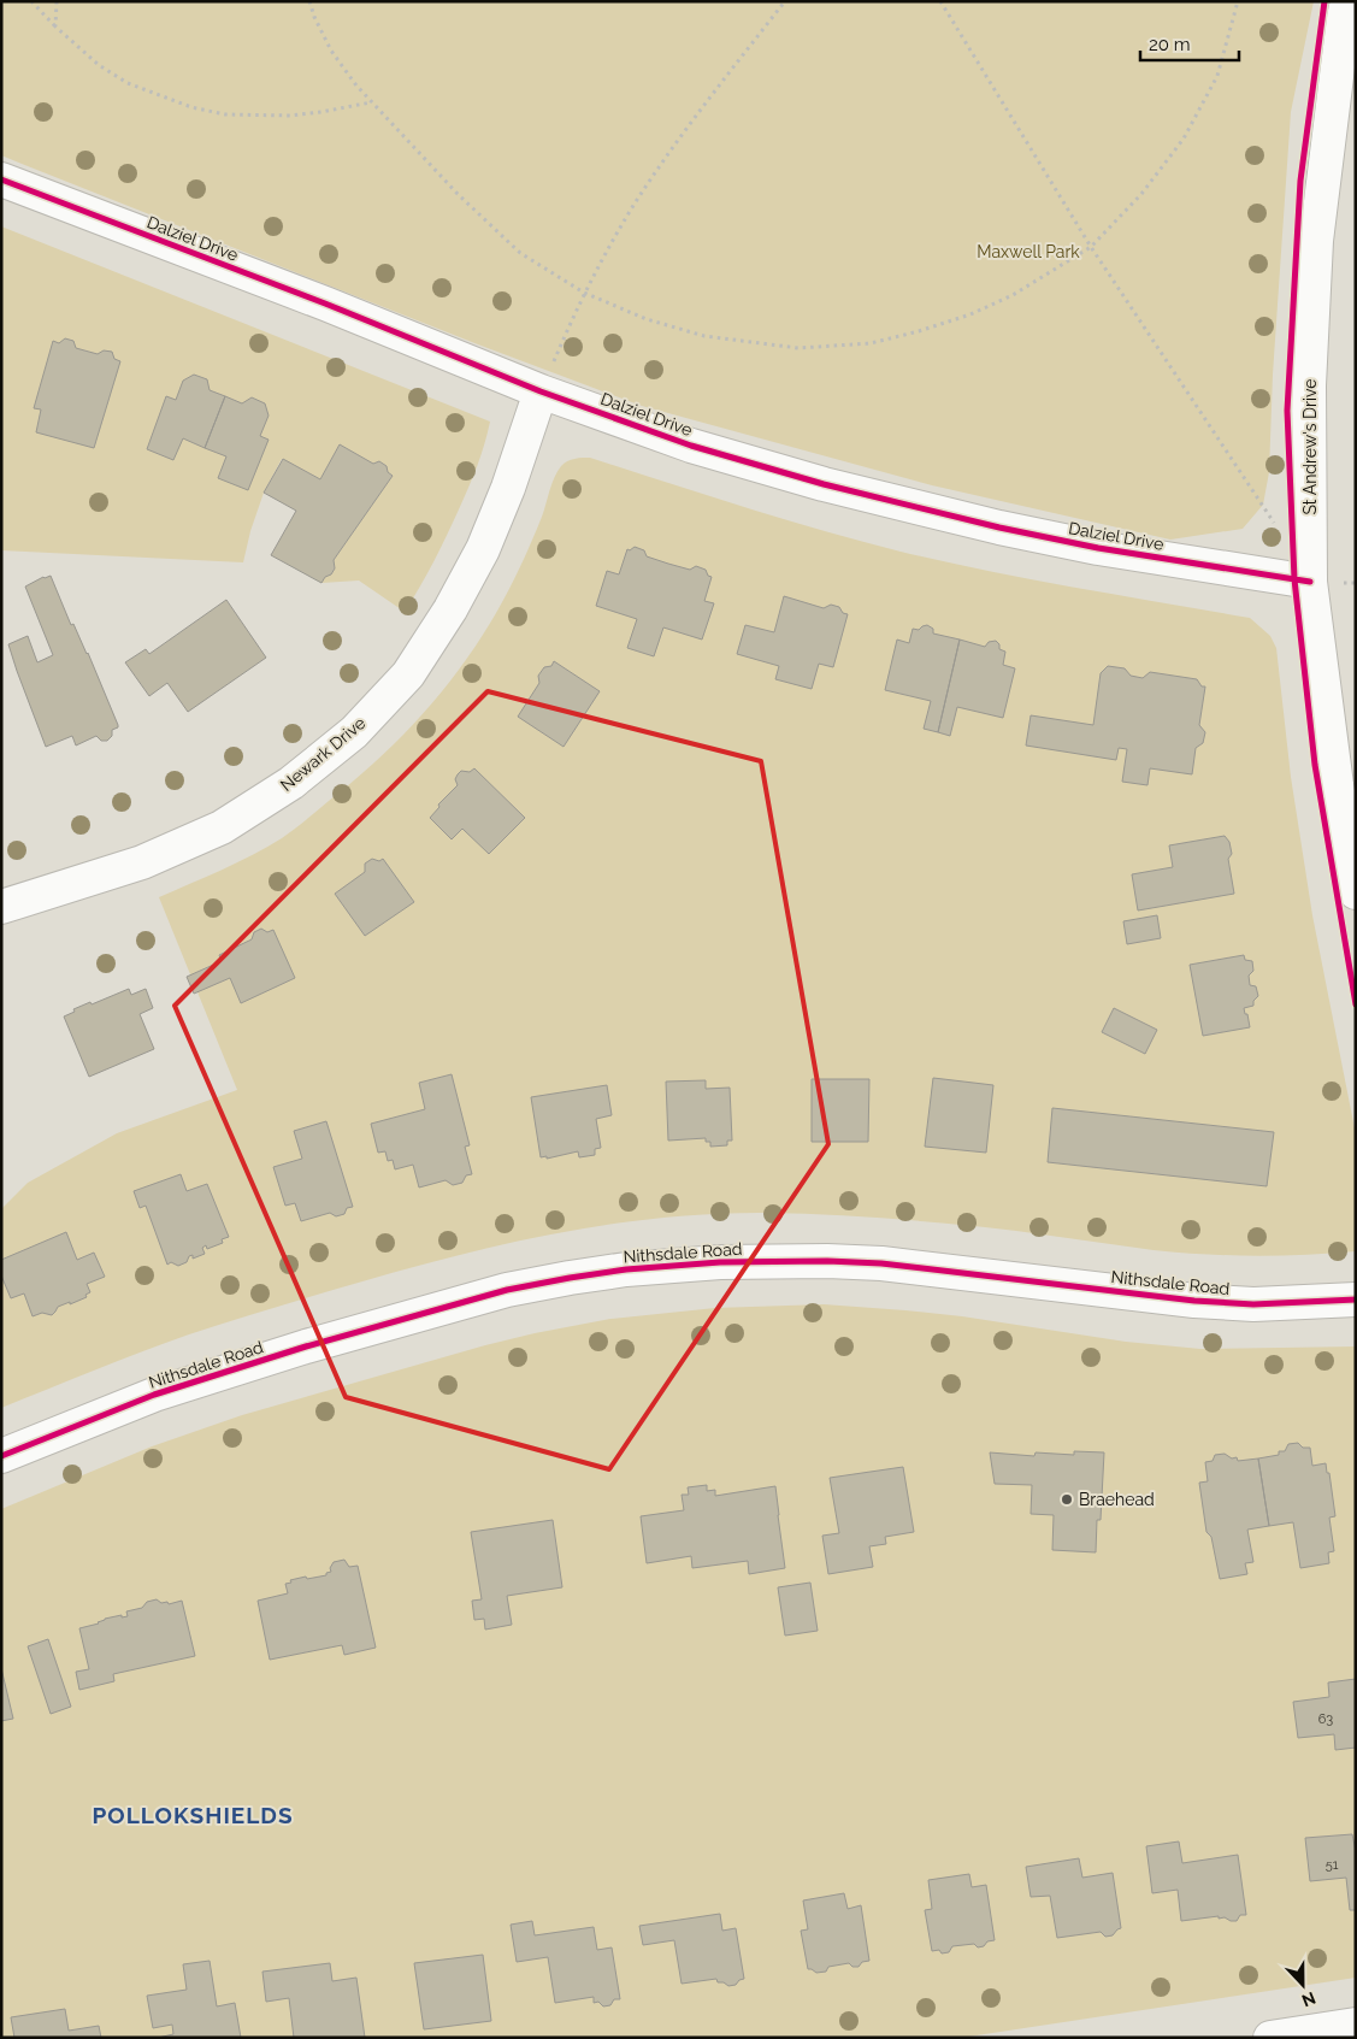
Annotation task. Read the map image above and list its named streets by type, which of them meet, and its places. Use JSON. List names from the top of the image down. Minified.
{"streets":{"street":["Dalziel Drive","St Andrew's Drive","Newark Drive","Nithsdale Road"]},"crossings":[["Dalziel Drive","St Andrew's Drive"],["Dalziel Drive","Newark Drive"]],"districts":["POLLOKSHIELDS"],"parks":["Maxwell Park"],"places":["Braehead"],"house_numbers":["63","51"],"scale_bar":"20 m","north":"bottom"}
